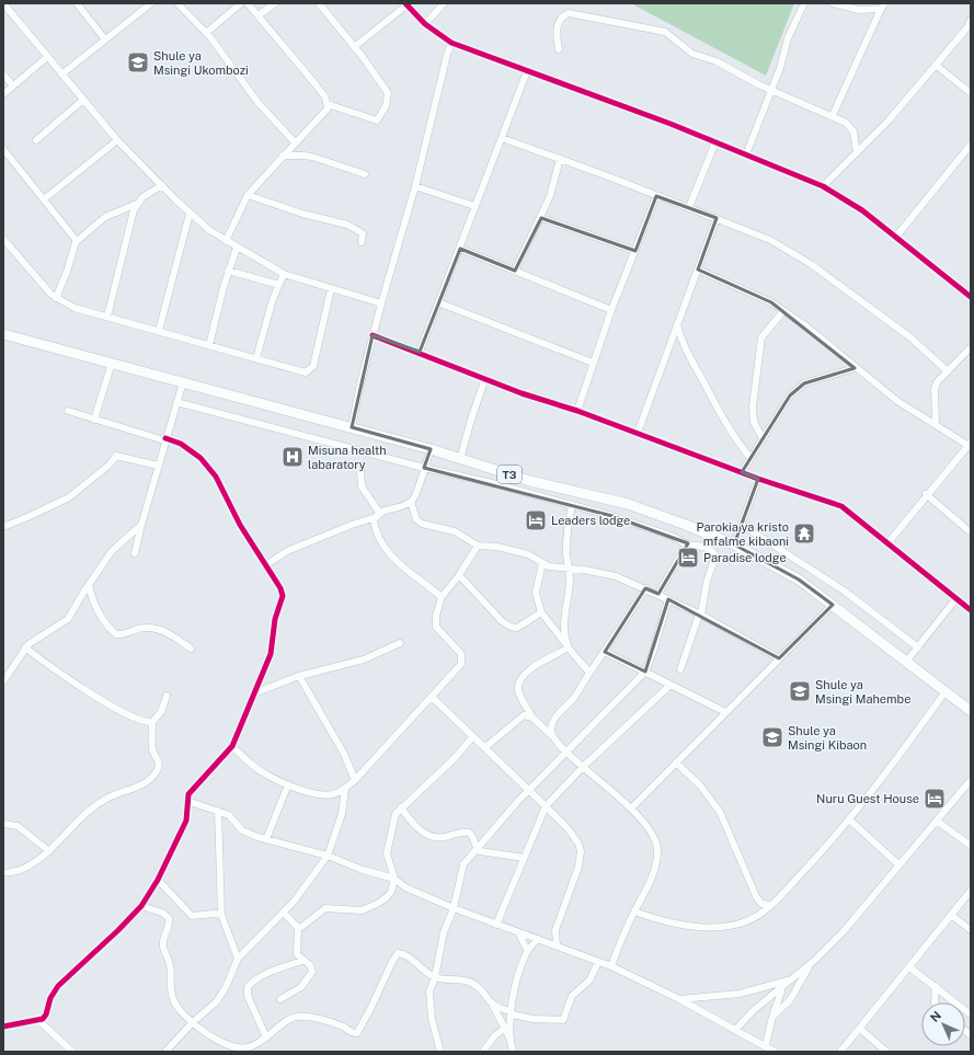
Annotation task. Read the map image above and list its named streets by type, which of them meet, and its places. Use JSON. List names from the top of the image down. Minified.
{"streets":{"highway":["T3"]},"places":{"school or university":["Shule ya Msingi Ukombozi","Shule ya Msingi Mahembe","Shule ya Msingi Kibaon"],"hospital":["Misuna health labaratory"],"hotel":["Leaders lodge","Paradise lodge","Nuru Guest House"],"temple":["Parokia ya kristo mfalme kibaoni"]},"north":"top left"}
